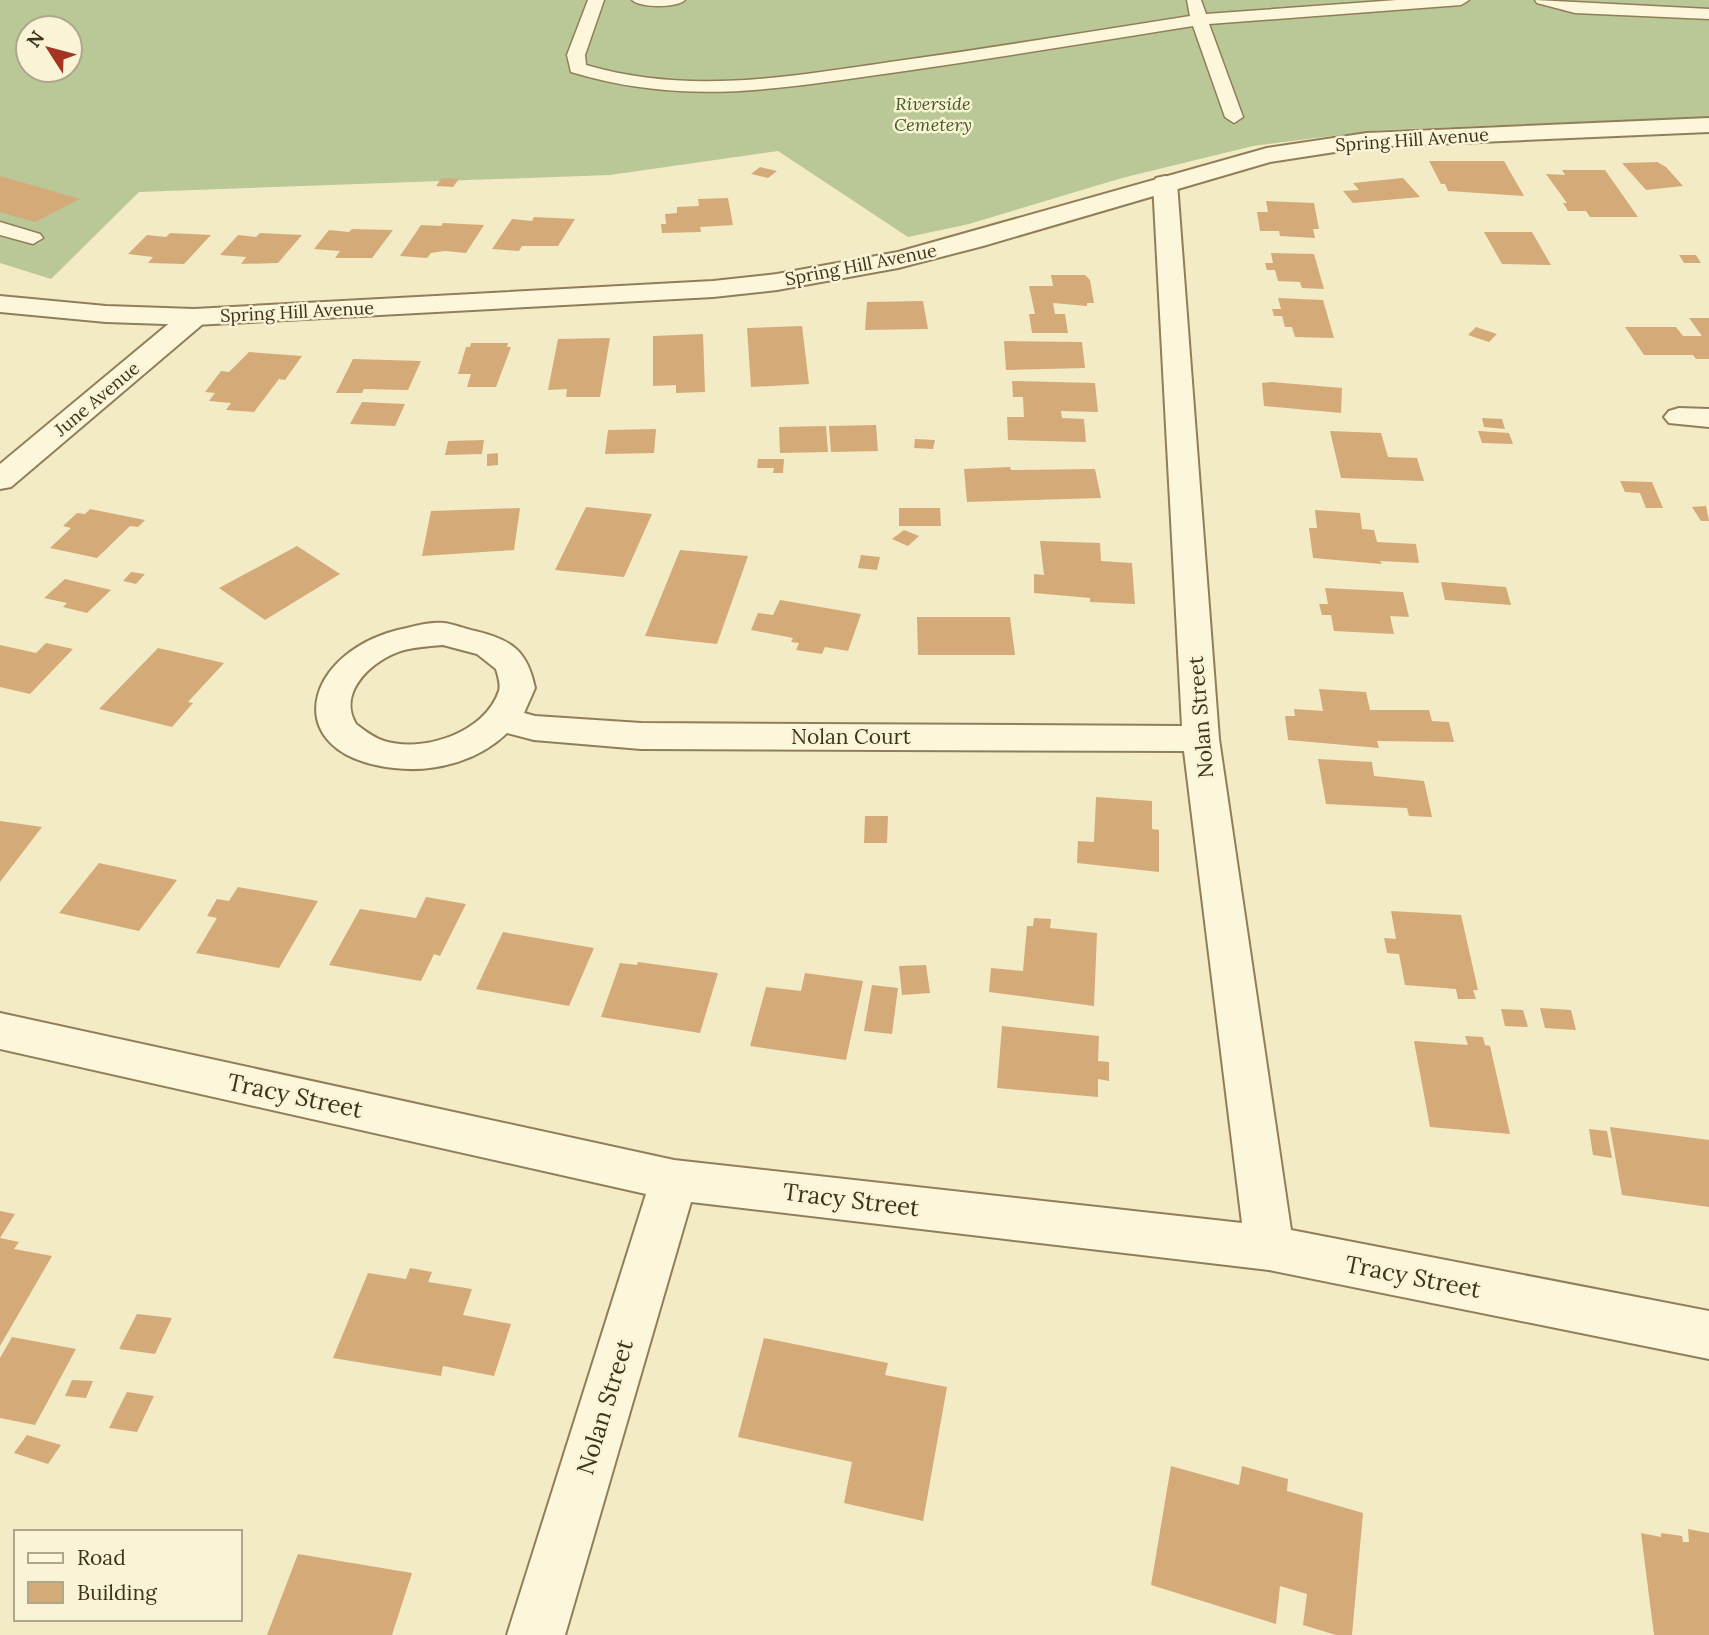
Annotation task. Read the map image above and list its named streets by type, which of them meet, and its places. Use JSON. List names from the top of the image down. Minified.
{"streets":{"street":["Spring Hill Avenue","June Avenue","Nolan Street","Nolan Court","Tracy Street"]},"crossings":[["Spring Hill Avenue","June Avenue"],["Spring Hill Avenue","Nolan Street"],["Nolan Street","Nolan Court"],["Nolan Street","Tracy Street"]],"parks":["Riverside Cemetery"],"legend":["Road","Building"],"north":"top left"}
